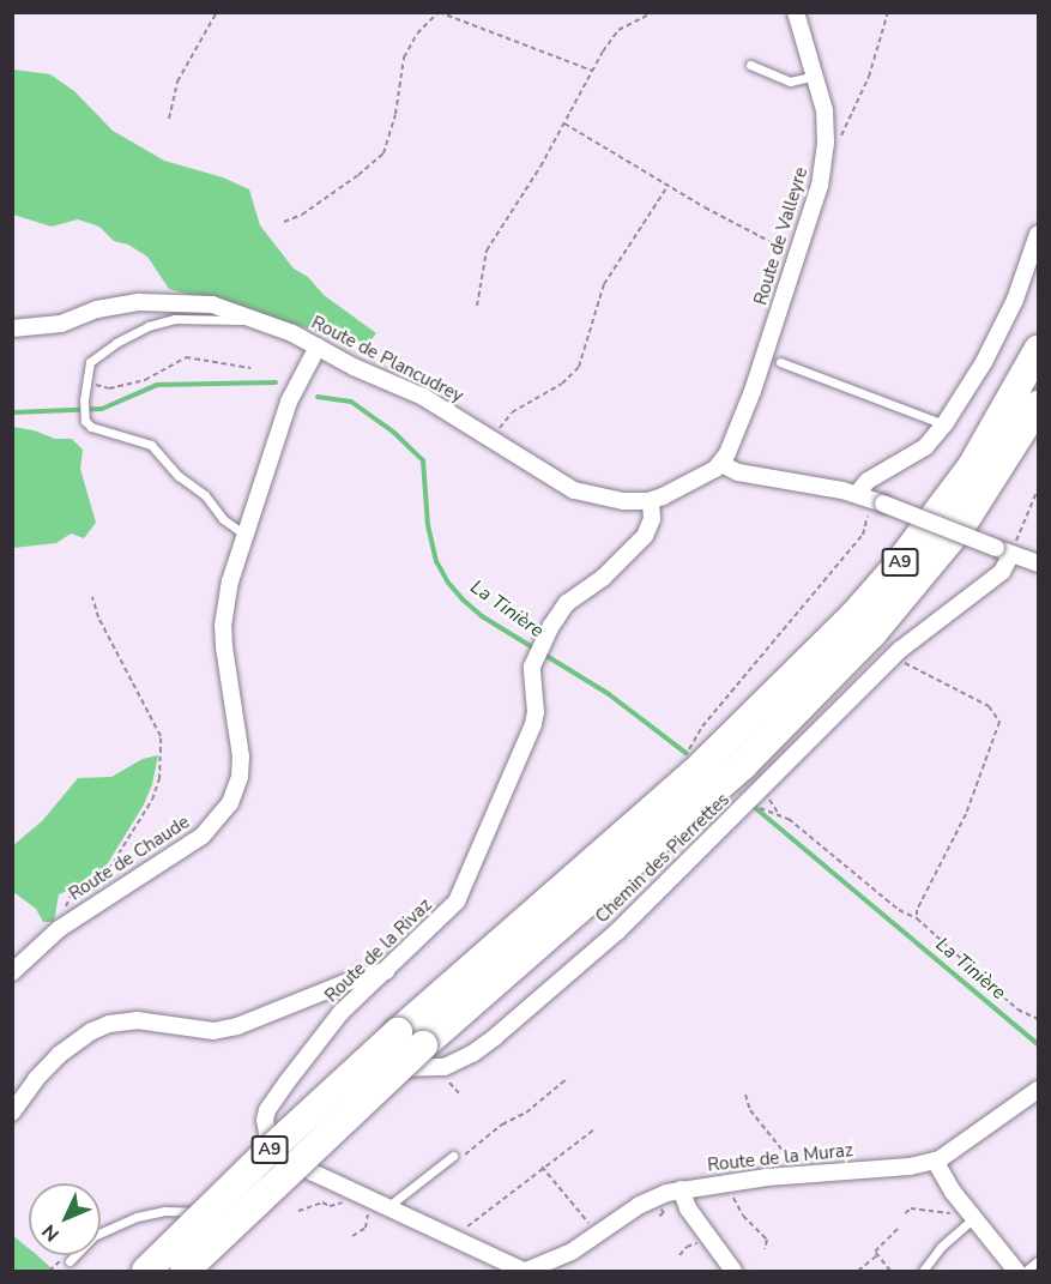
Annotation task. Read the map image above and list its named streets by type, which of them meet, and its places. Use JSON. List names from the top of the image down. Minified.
{"streets":{"highway":["A9"],"street":["Route de Valleyre","Route de Plancudrey","Route de Chaude","Chemin des Pierrettes","Route de la Rivaz","Route de la Muraz"]},"crossings":[["Route de Valleyre","Route de Plancudrey"],["Route de Plancudrey","Route de Chaude"],["Route de Plancudrey","Route de la Rivaz"],["Chemin des Pierrettes","Route de la Rivaz"],["Route de la Rivaz","Route de la Muraz"]],"water":["La Tinière"],"north":"bottom left"}
